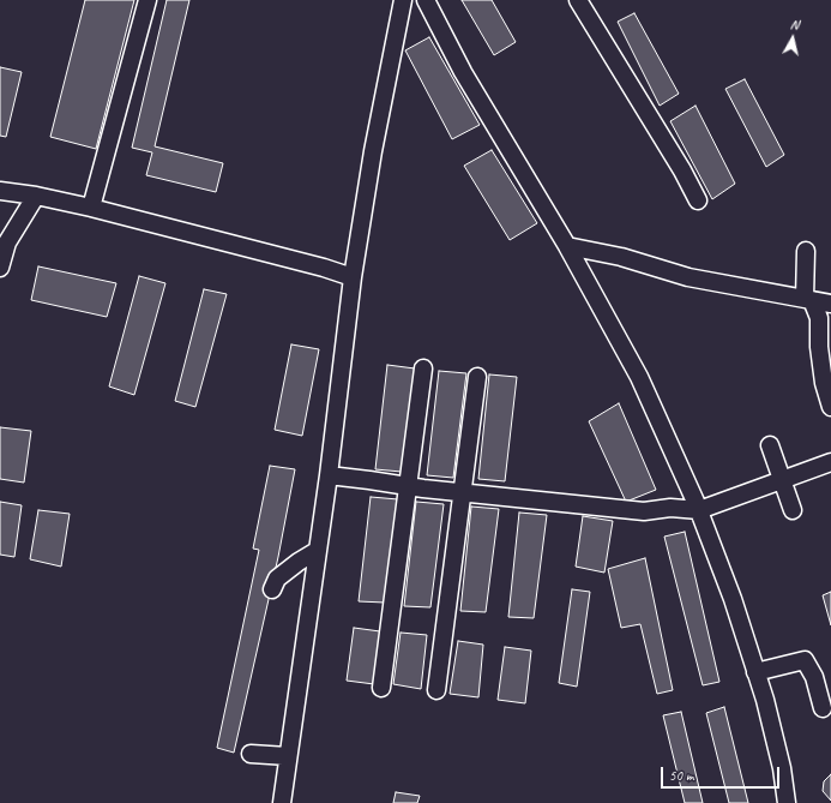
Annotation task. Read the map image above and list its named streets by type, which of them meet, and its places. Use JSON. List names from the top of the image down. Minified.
{"scale_bar":"50 m","north":"top"}
